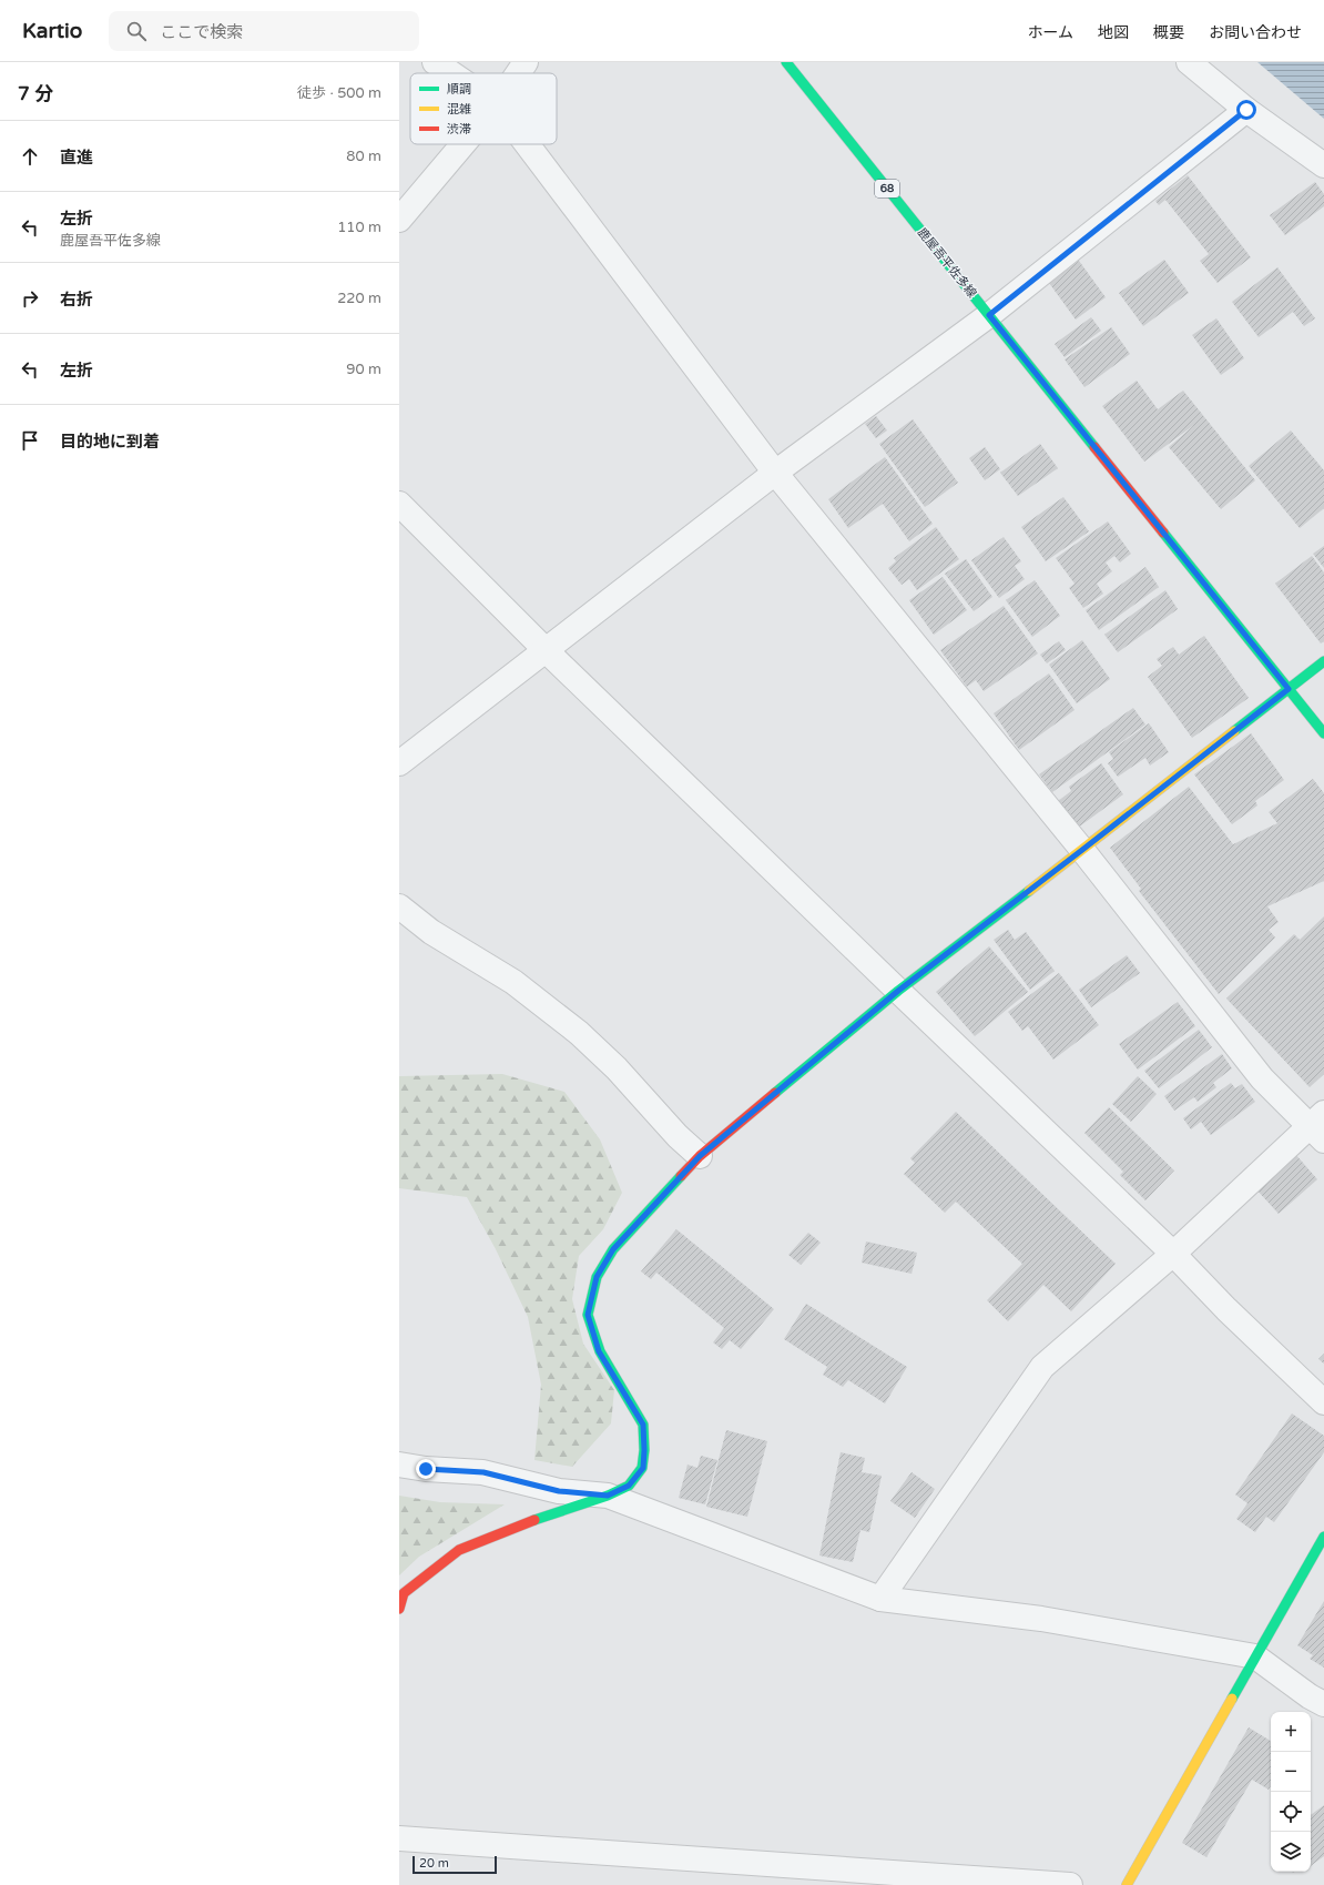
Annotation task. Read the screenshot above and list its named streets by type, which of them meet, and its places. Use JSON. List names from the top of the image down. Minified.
{"streets":{"street":["68","鹿屋吾平佐多線"]},"legend":["順調","混雑","渋滞"],"scale_bar":"20 m","page":{"header":"Kartio","search":"ここで検索","nav":["ホーム","地図","概要","お問い合わせ"],"heading":["7 分","徒歩 · 500 m"],"list":[["直進","80 m"],["左折","鹿屋吾平佐多線","110 m"],["右折","220 m"],["左折","90 m"],"目的地に到着"],"map_buttons":["+","−"],"scale":"20 m"}}
